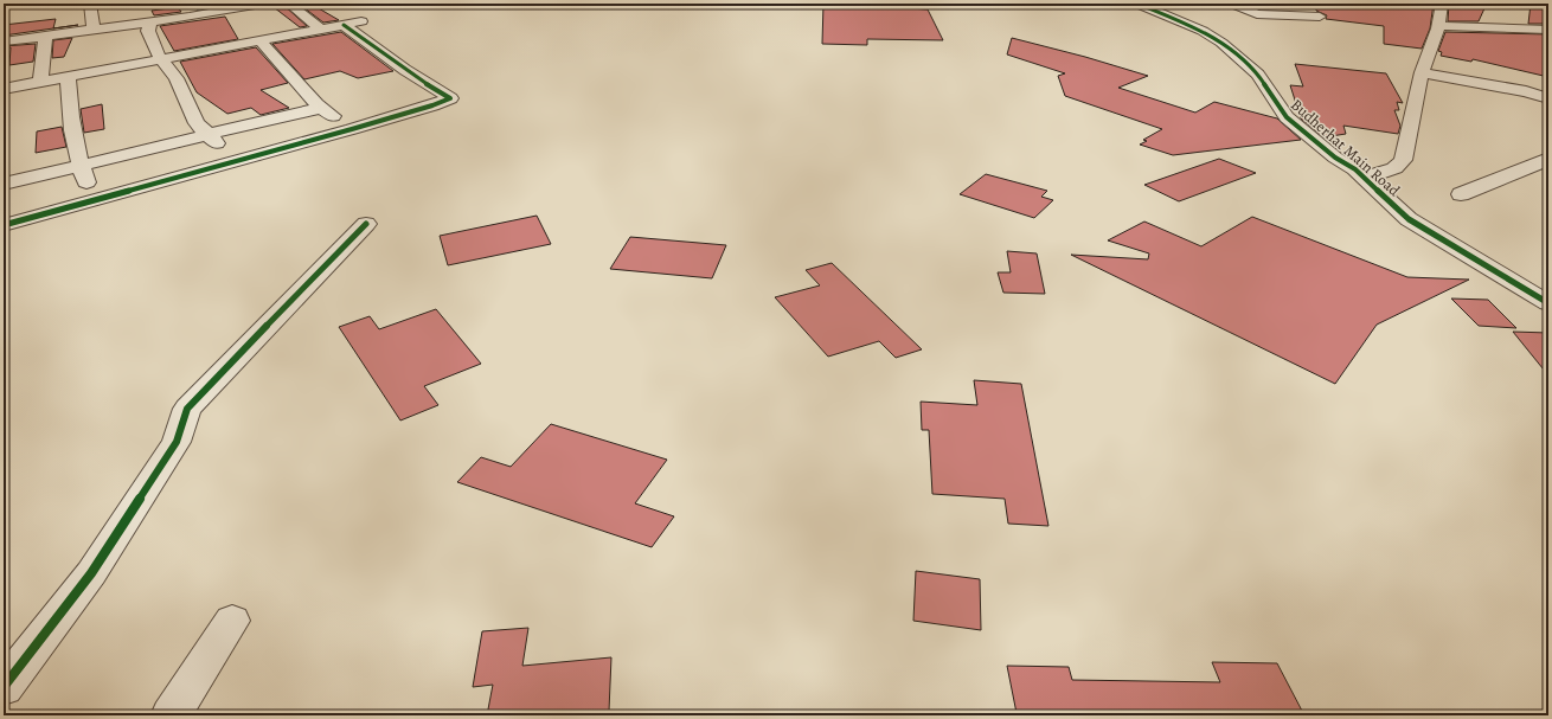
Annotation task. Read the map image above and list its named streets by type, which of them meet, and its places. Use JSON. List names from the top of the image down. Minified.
{"streets":{"street":["Budherhat Main Road"]}}
